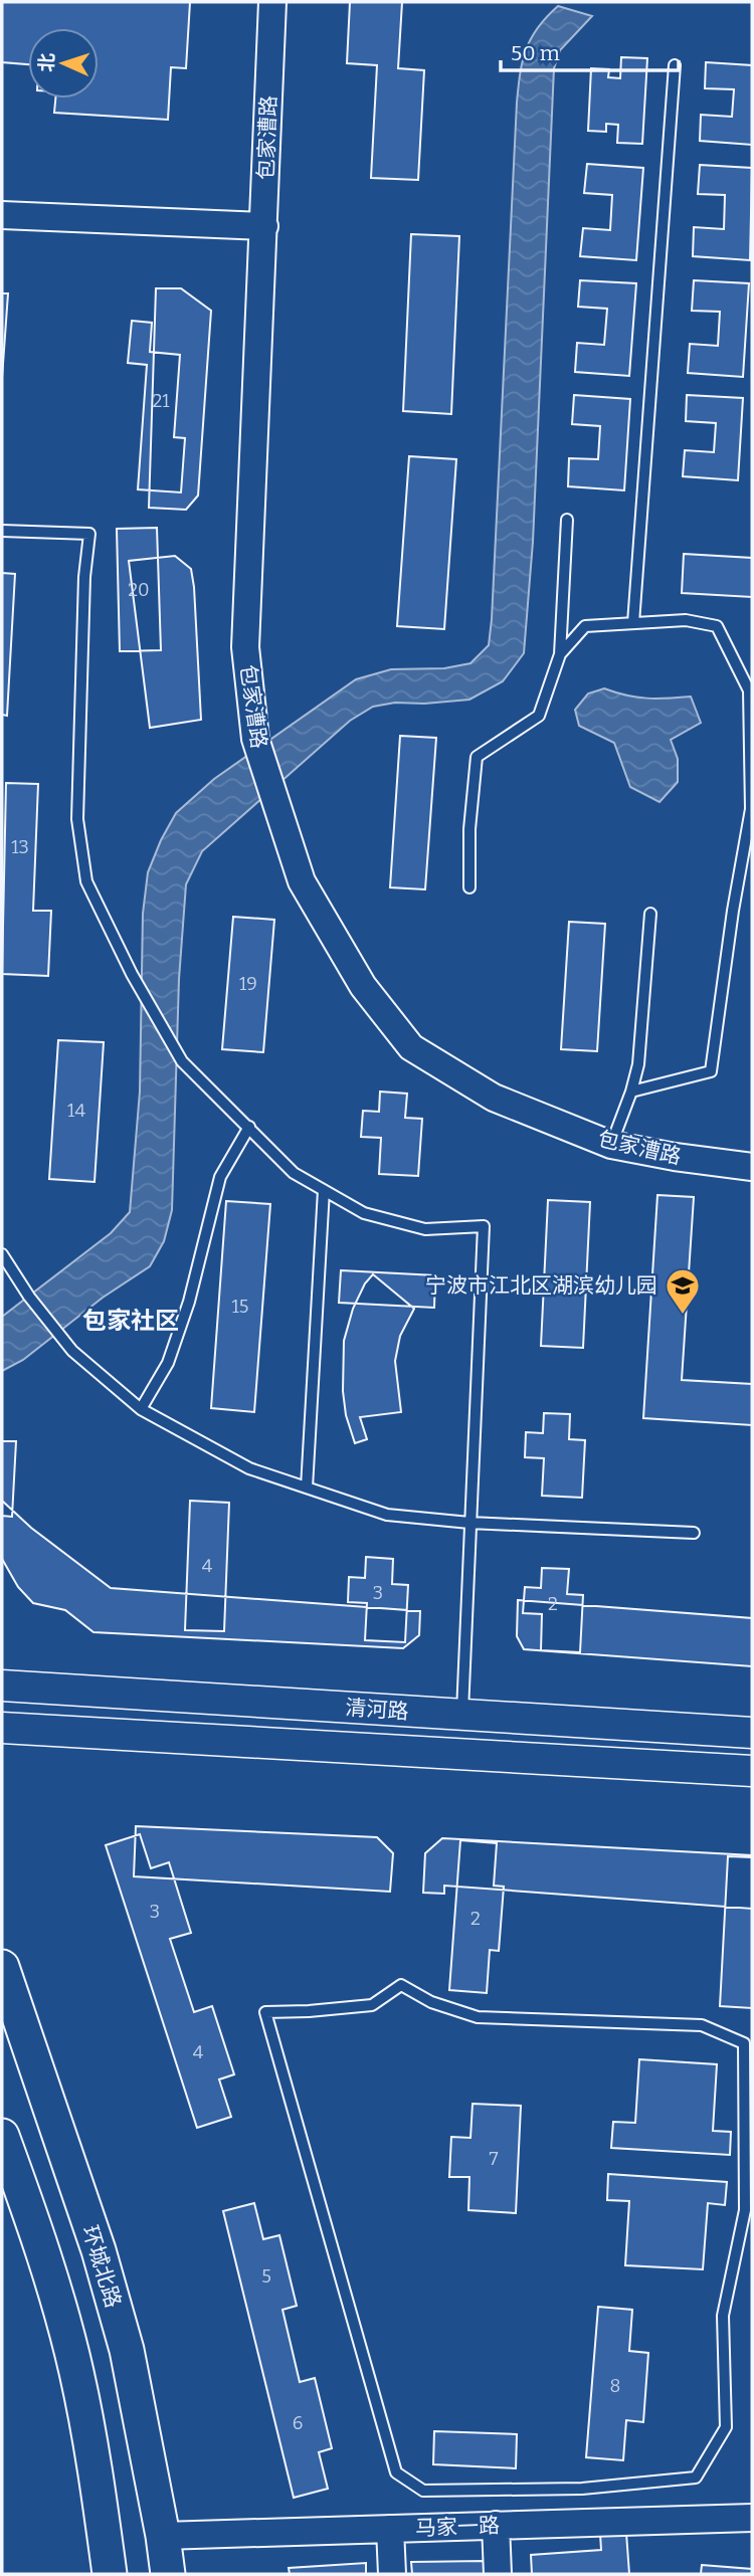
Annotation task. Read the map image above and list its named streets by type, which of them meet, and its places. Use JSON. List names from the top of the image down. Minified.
{"streets":{"main road":["清河路","环城北路"],"street":["包家漕路","马家一路"]},"crossings":[["环城北路","马家一路"]],"districts":["包家社区"],"places":{"school or university":["宁波市江北区湖滨幼儿园"]},"house_numbers":["21","20","13","19","14","15","4","3","2","3","2","4","7","5","8","6"],"scale_bar":"50 m","north":"left"}
